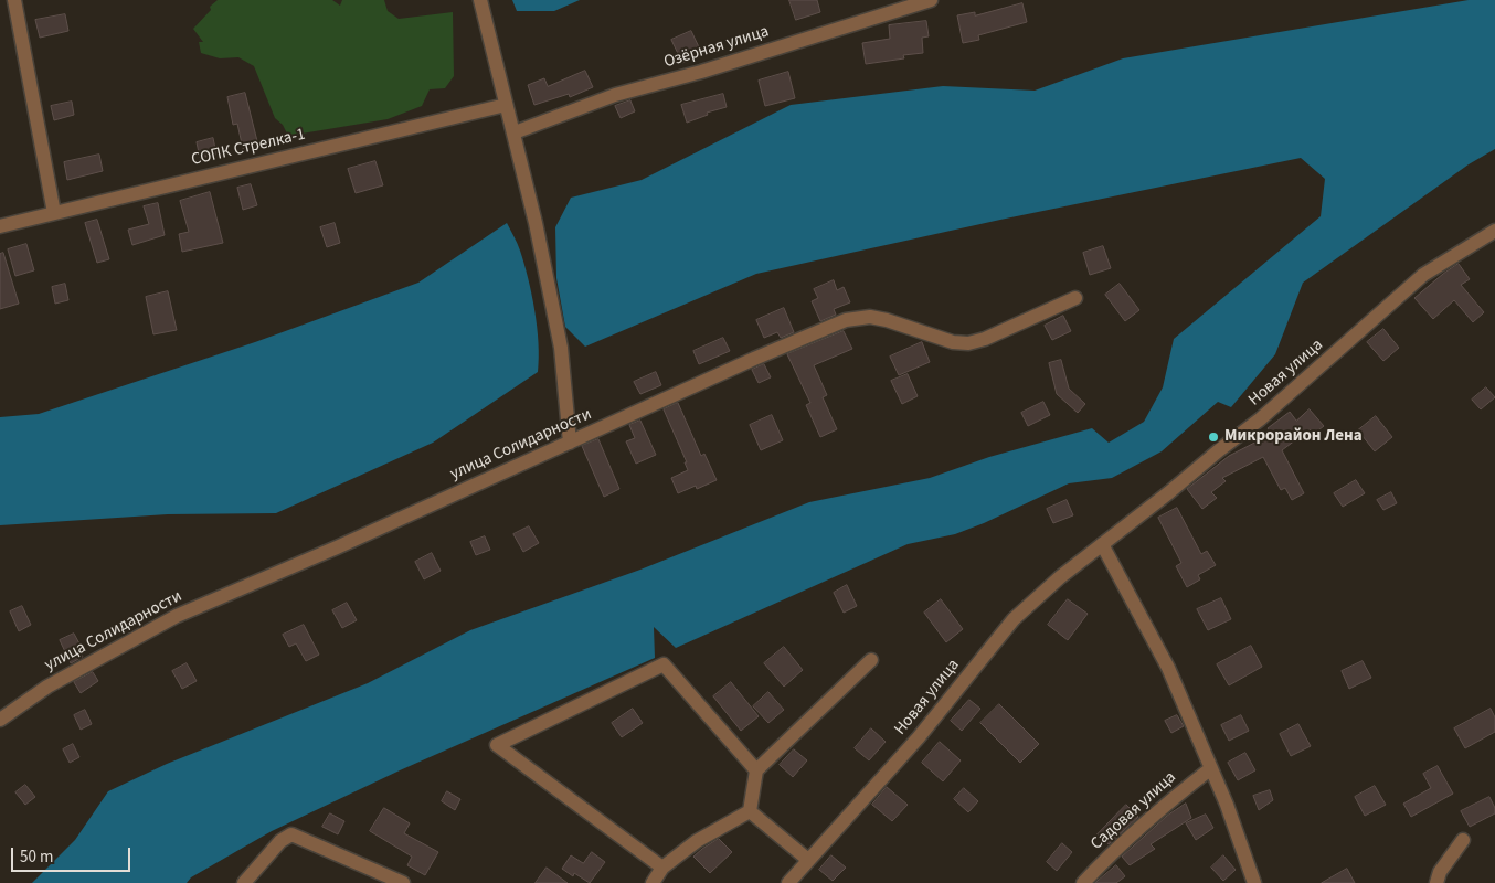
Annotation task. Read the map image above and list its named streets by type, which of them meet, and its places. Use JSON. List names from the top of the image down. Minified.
{"streets":{"street":["Озёрная улица","СОПК Стрелка-1","Новая улица","улица Солидарности","Садовая улица"]},"places":["Микрорайон Лена"],"scale_bar":"50 m"}
